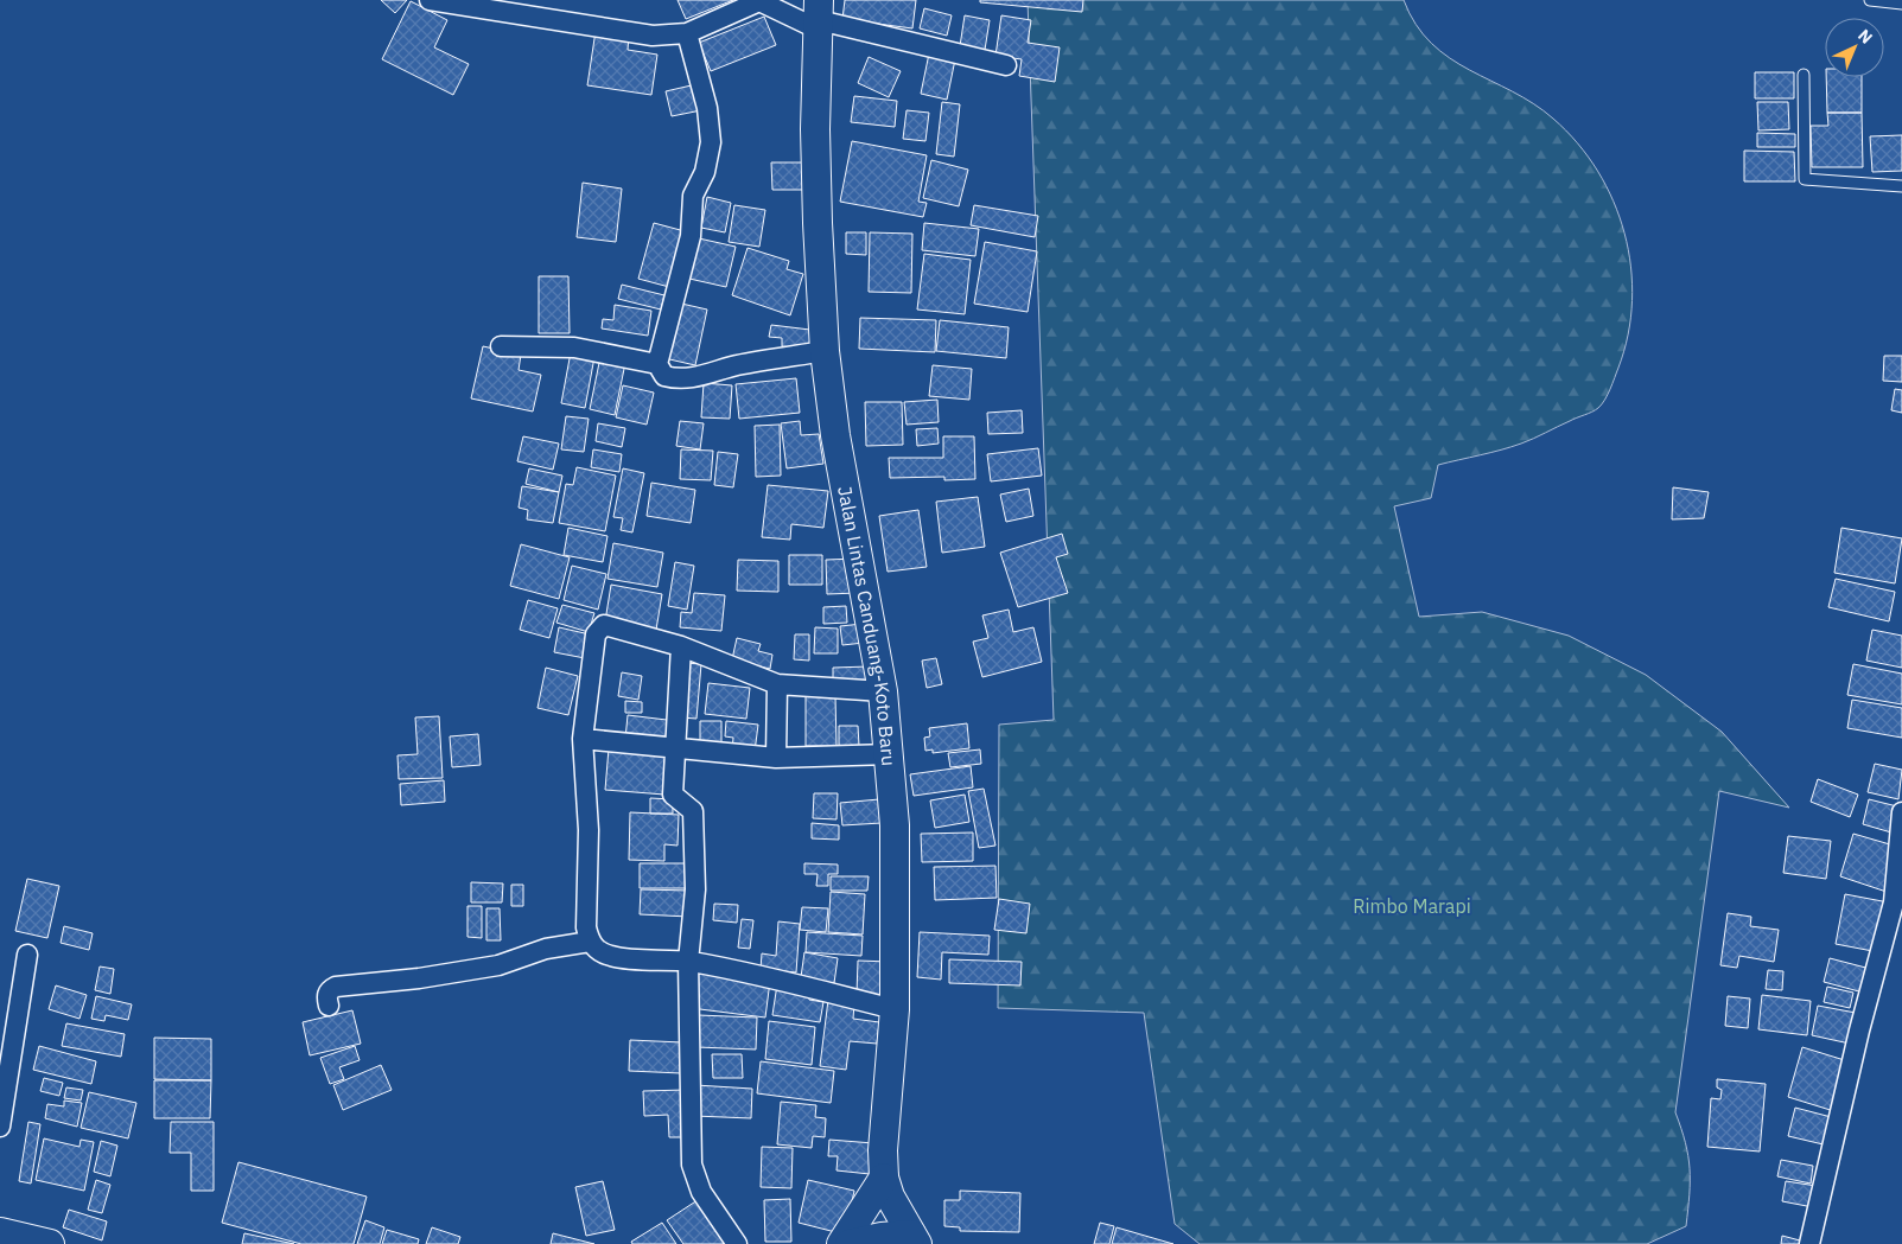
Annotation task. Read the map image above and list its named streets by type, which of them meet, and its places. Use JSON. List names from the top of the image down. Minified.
{"streets":{"main road":["Jalan Lintas Canduang-Koto Baru"]},"parks":["Rimbo Marapi"],"north":"top right"}
